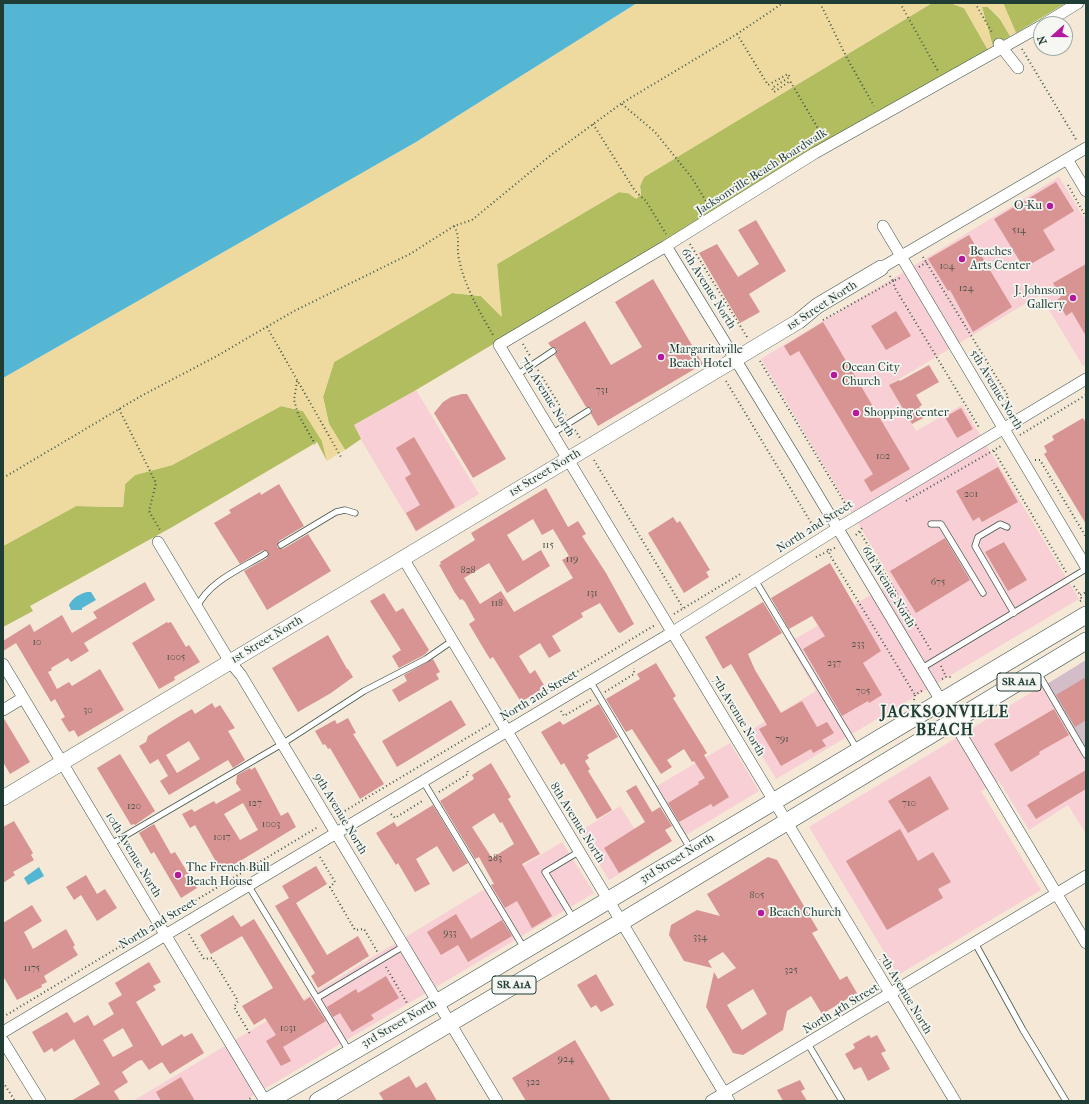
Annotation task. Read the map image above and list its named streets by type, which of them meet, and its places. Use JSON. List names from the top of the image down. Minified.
{"streets":{"main road":["SR A1A","3rd Street North"],"street":["Jacksonville Beach Boardwalk","6th Avenue North","1st Street North","5th Avenue North","7th Avenue North","North 2nd Street","9th Avenue North","8th Avenue North","10th Avenue North","North 4th Street"]},"crossings":[["Jacksonville Beach Boardwalk","6th Avenue North"],["Jacksonville Beach Boardwalk","7th Avenue North"],["6th Avenue North","1st Street North"],["6th Avenue North","North 2nd Street"],["6th Avenue North","3rd Street North"],["6th Avenue North","North 4th Street"],["1st Street North","5th Avenue North"],["1st Street North","7th Avenue North"],["1st Street North","9th Avenue North"],["1st Street North","8th Avenue North"],["1st Street North","10th Avenue North"],["5th Avenue North","North 2nd Street"],["7th Avenue North","North 2nd Street"],["7th Avenue North","3rd Street North"],["7th Avenue North","North 4th Street"],["North 2nd Street","9th Avenue North"],["North 2nd Street","8th Avenue North"],["North 2nd Street","10th Avenue North"],["9th Avenue North","3rd Street North"],["8th Avenue North","3rd Street North"],["8th Avenue North","North 4th Street"],["10th Avenue North","3rd Street North"]],"districts":["JACKSONVILLE BEACH"],"places":["O-Ku","Beaches Arts Center","J. Johnson Gallery","Margaritaville Beach Hotel","Ocean City Church","Shopping center","The French Bull Beach House","Beach Church"],"house_numbers":["514","104","124","731","102","201","115","119","828","675","131","118","10","233","1005","237","705","30","791","127","710","120","1003","1017","283","805","933","334","1175","325","1031","924","322"],"north":"left"}
